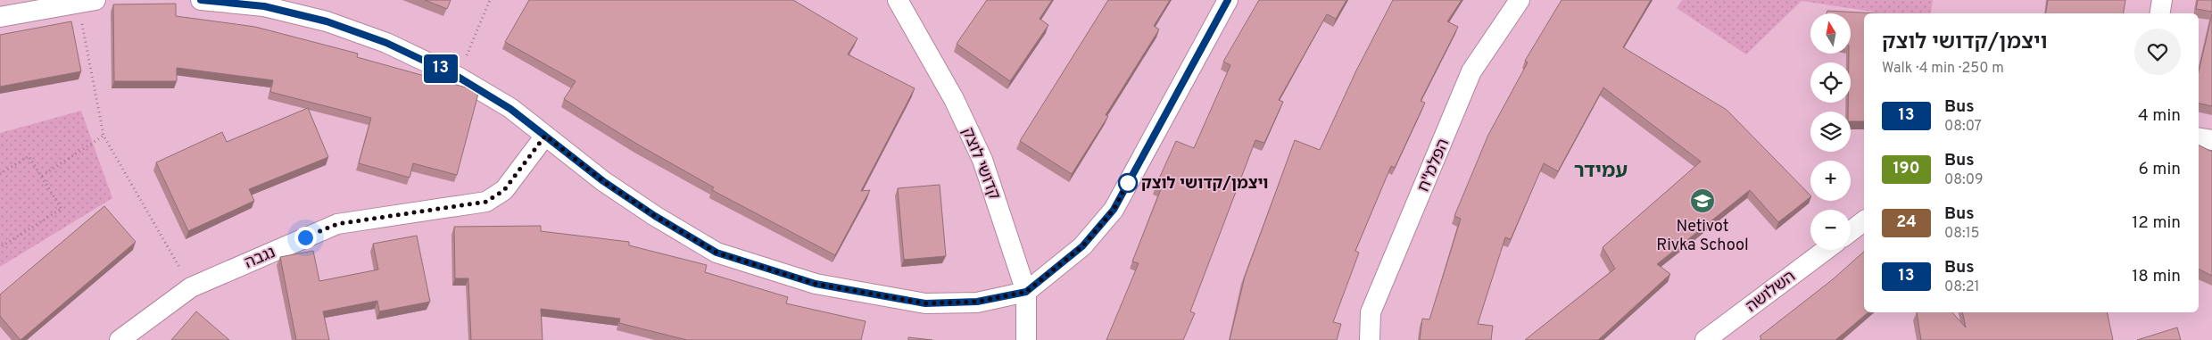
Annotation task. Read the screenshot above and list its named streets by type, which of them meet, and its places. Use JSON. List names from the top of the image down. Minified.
{"streets":{"street":["קדושי לוצק","הפלמ\"ח","נגבה","השלושה"]},"districts":["עמידר"],"places":{"other":["ויצמן/קדושי לוצק"],"school or university":["Netivot Rivka School"]},"lines":["bus line 13"],"north":"top","page":{"on_map":"13","map_buttons":["+","−"],"heading":["ויצמן/קדושי לוצק","Walk · 4 min · 250 m"],"list":[{"mark":"13","name":"Bus","note":"08:07","value":"4 min"},{"mark":"190","name":"Bus","note":"08:09","value":"6 min"},{"mark":"24","name":"Bus","note":"08:15","value":"12 min"},{"mark":"13","name":"Bus","note":"08:21","value":"18 min"}]}}
